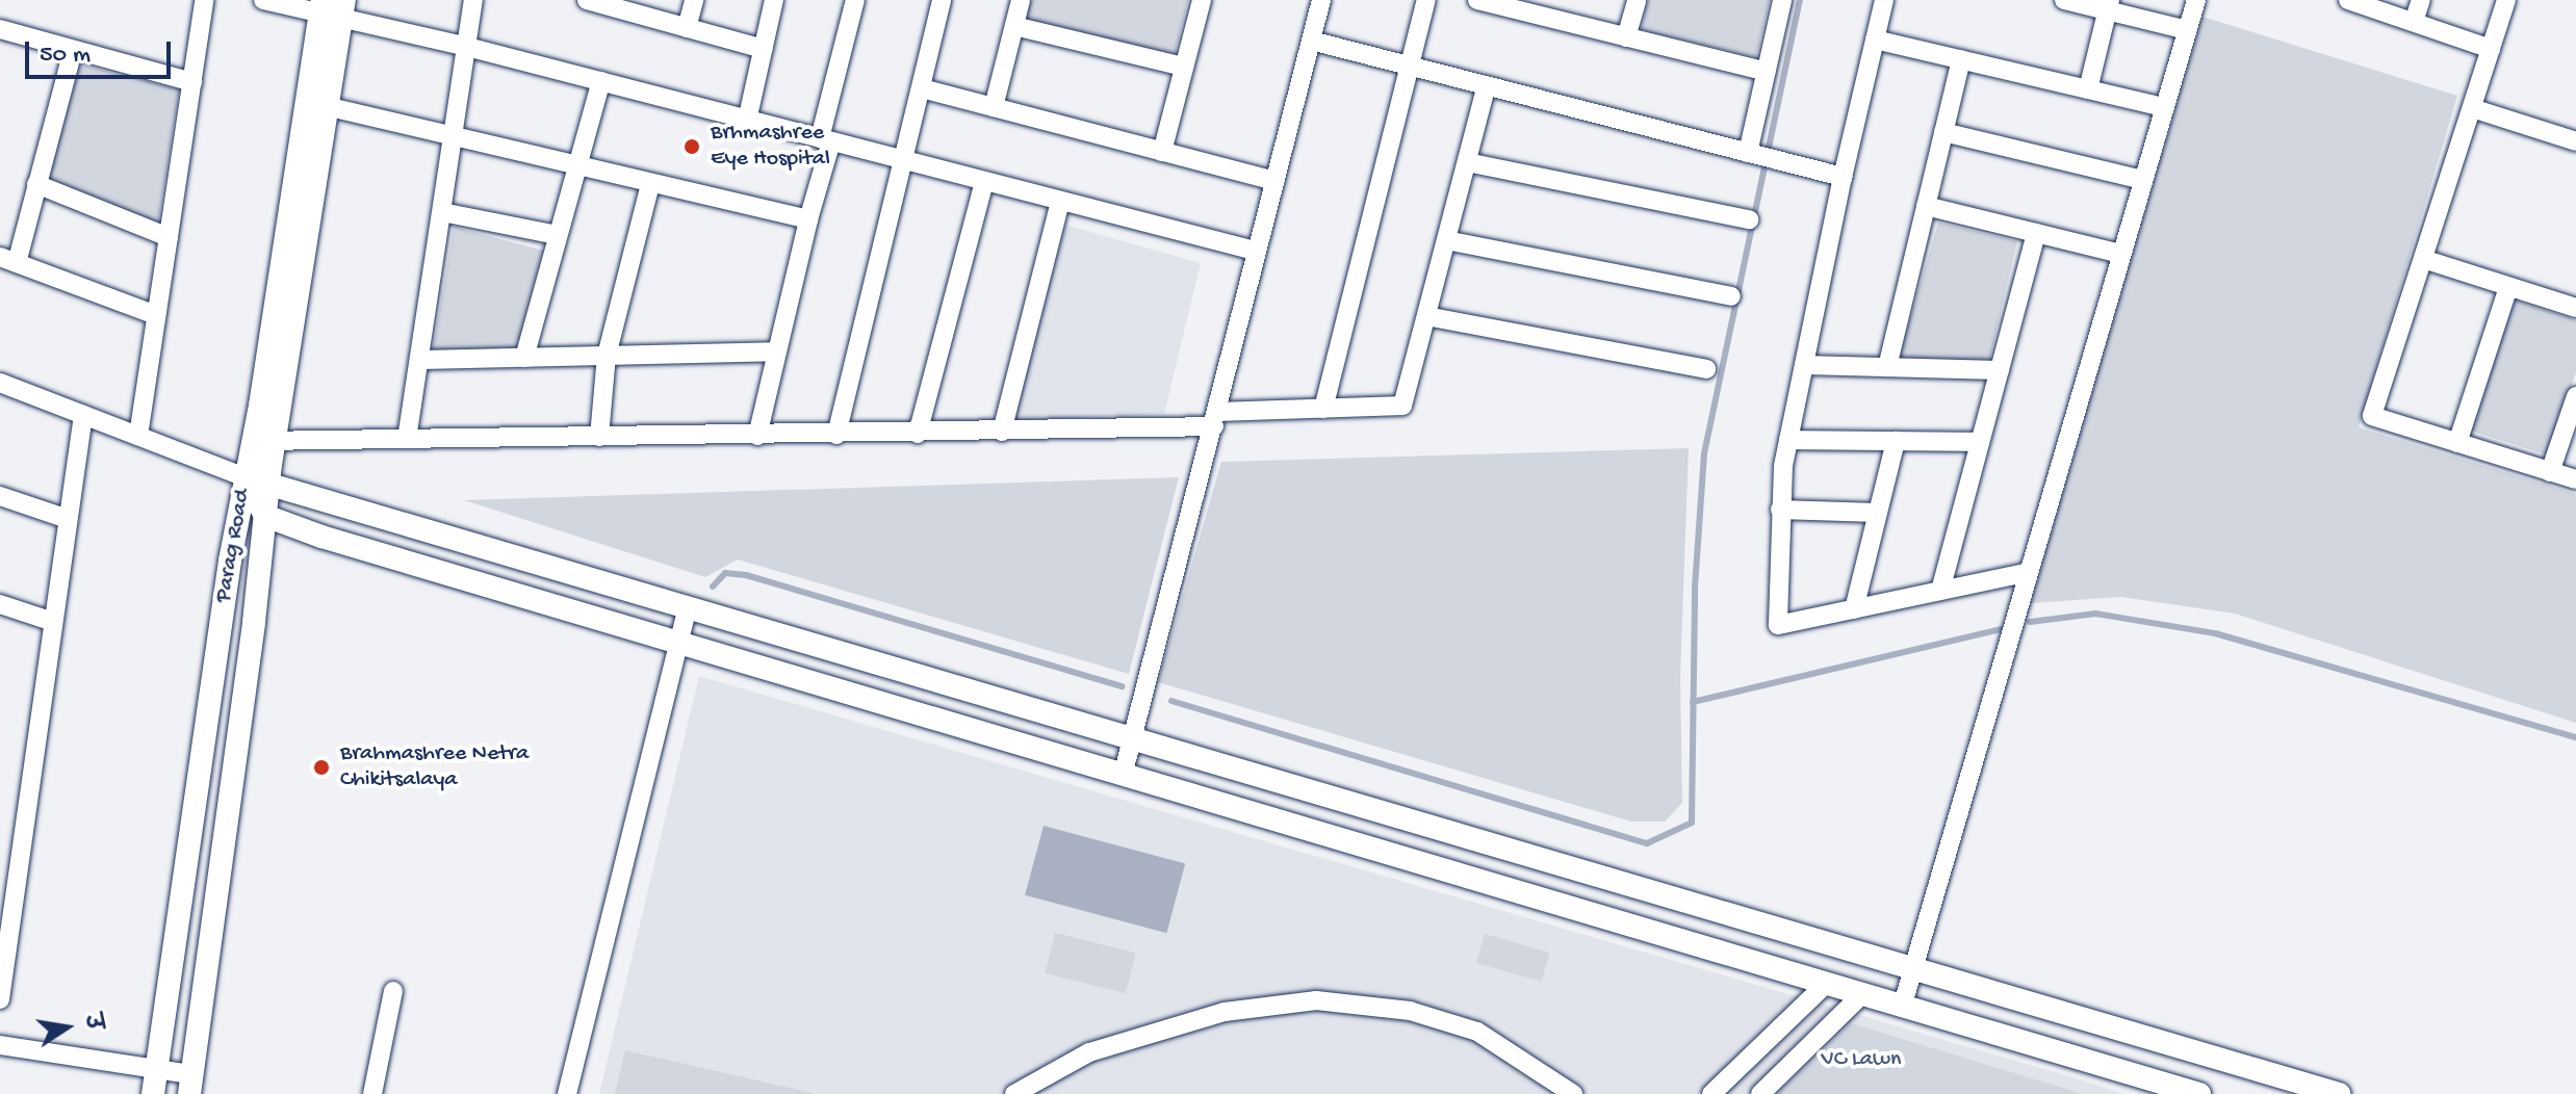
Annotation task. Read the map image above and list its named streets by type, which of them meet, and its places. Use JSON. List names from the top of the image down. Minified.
{"streets":{"street":["Parag Road"]},"parks":["VC Lawn"],"places":["Brhmashree Eye Hospital","Brahmashree Netra Chikitsalaya"],"scale_bar":"50 m","north":"right"}
